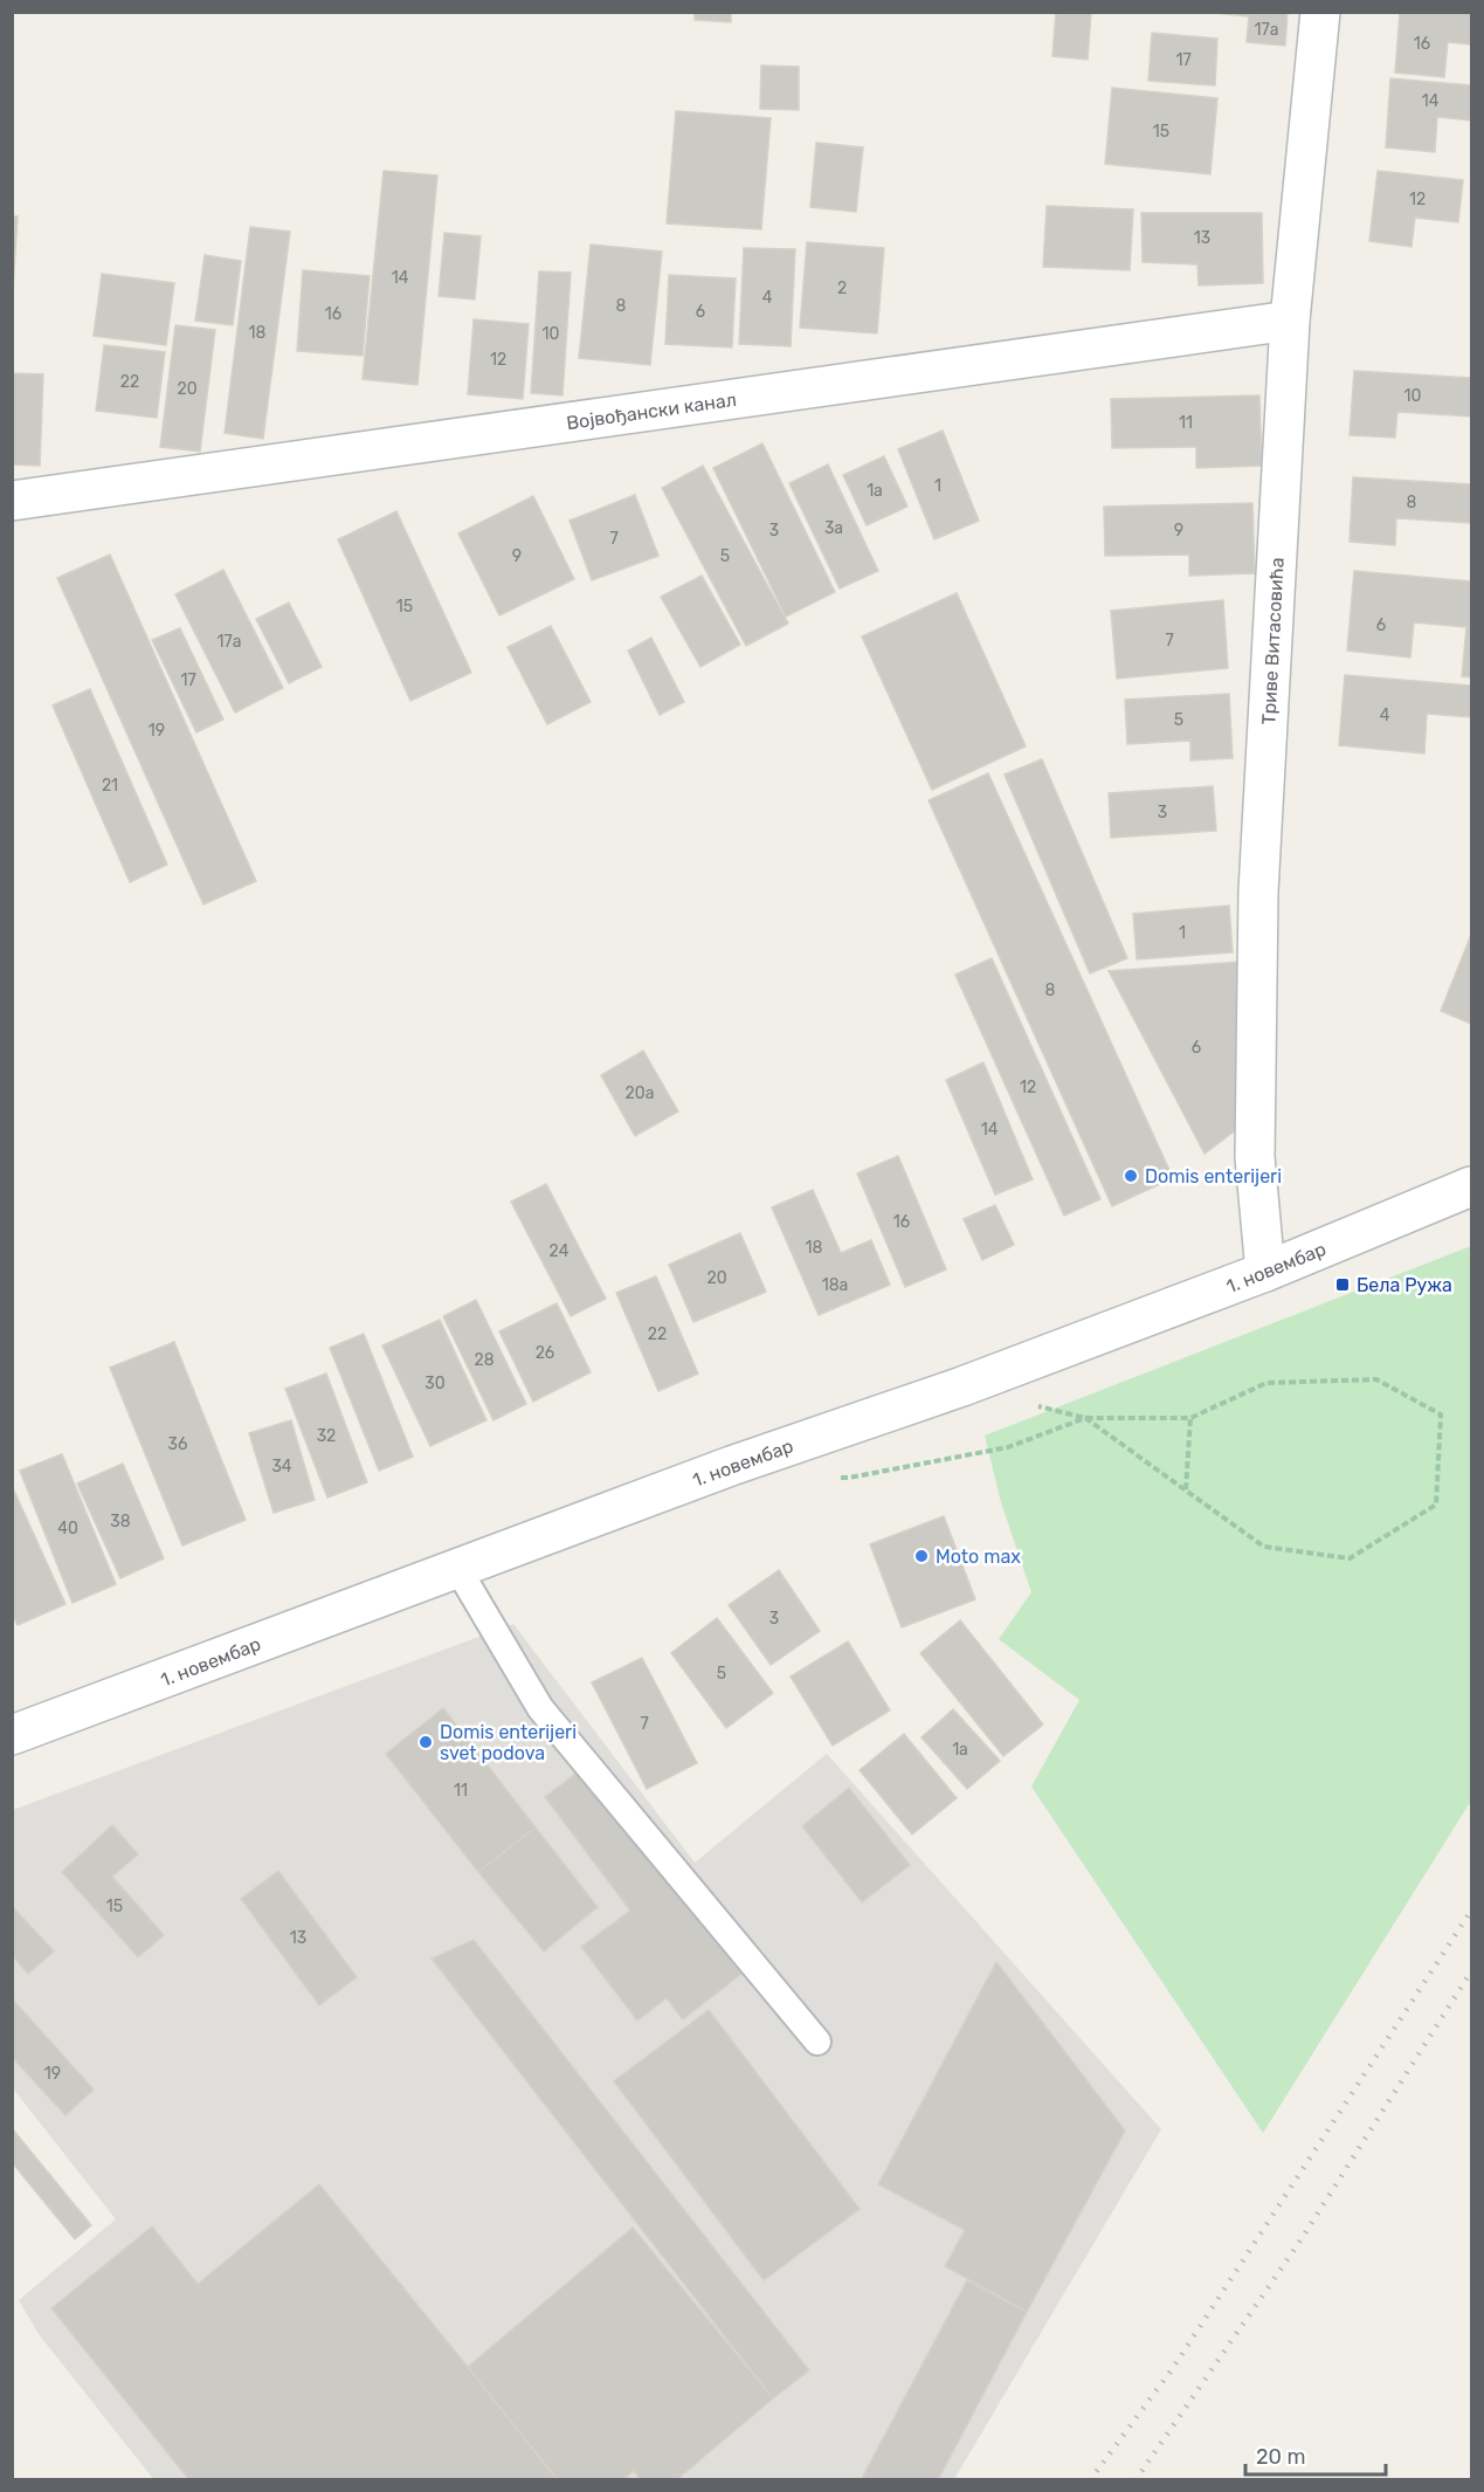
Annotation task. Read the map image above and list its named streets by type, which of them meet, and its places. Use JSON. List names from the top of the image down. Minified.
{"streets":{"street":["Војвођански канал","Триве Витасовића","1. новембар"]},"crossings":[["Војвођански канал","Триве Витасовића"],["Триве Витасовића","1. новембар"]],"places":{"other":["Domis enterijeri","Moto max","Domis enterijeri svet podova"],"transit":["Бела Ружа"]},"house_numbers":["17a","16","17","14","15","12","13","14","2","4","8","6","16","18","10","12","22","20","10","11","1","1a","8","3a","3","9","7","9","5","15","6","7","17a","17","4","5","19","21","3","1","8","6","12","20a","14","16","18","24","20","18a","22","26","28","30","32","36","34","38","40","3","5","7","1a","11","15","13","19"],"scale_bar":"20 m"}
